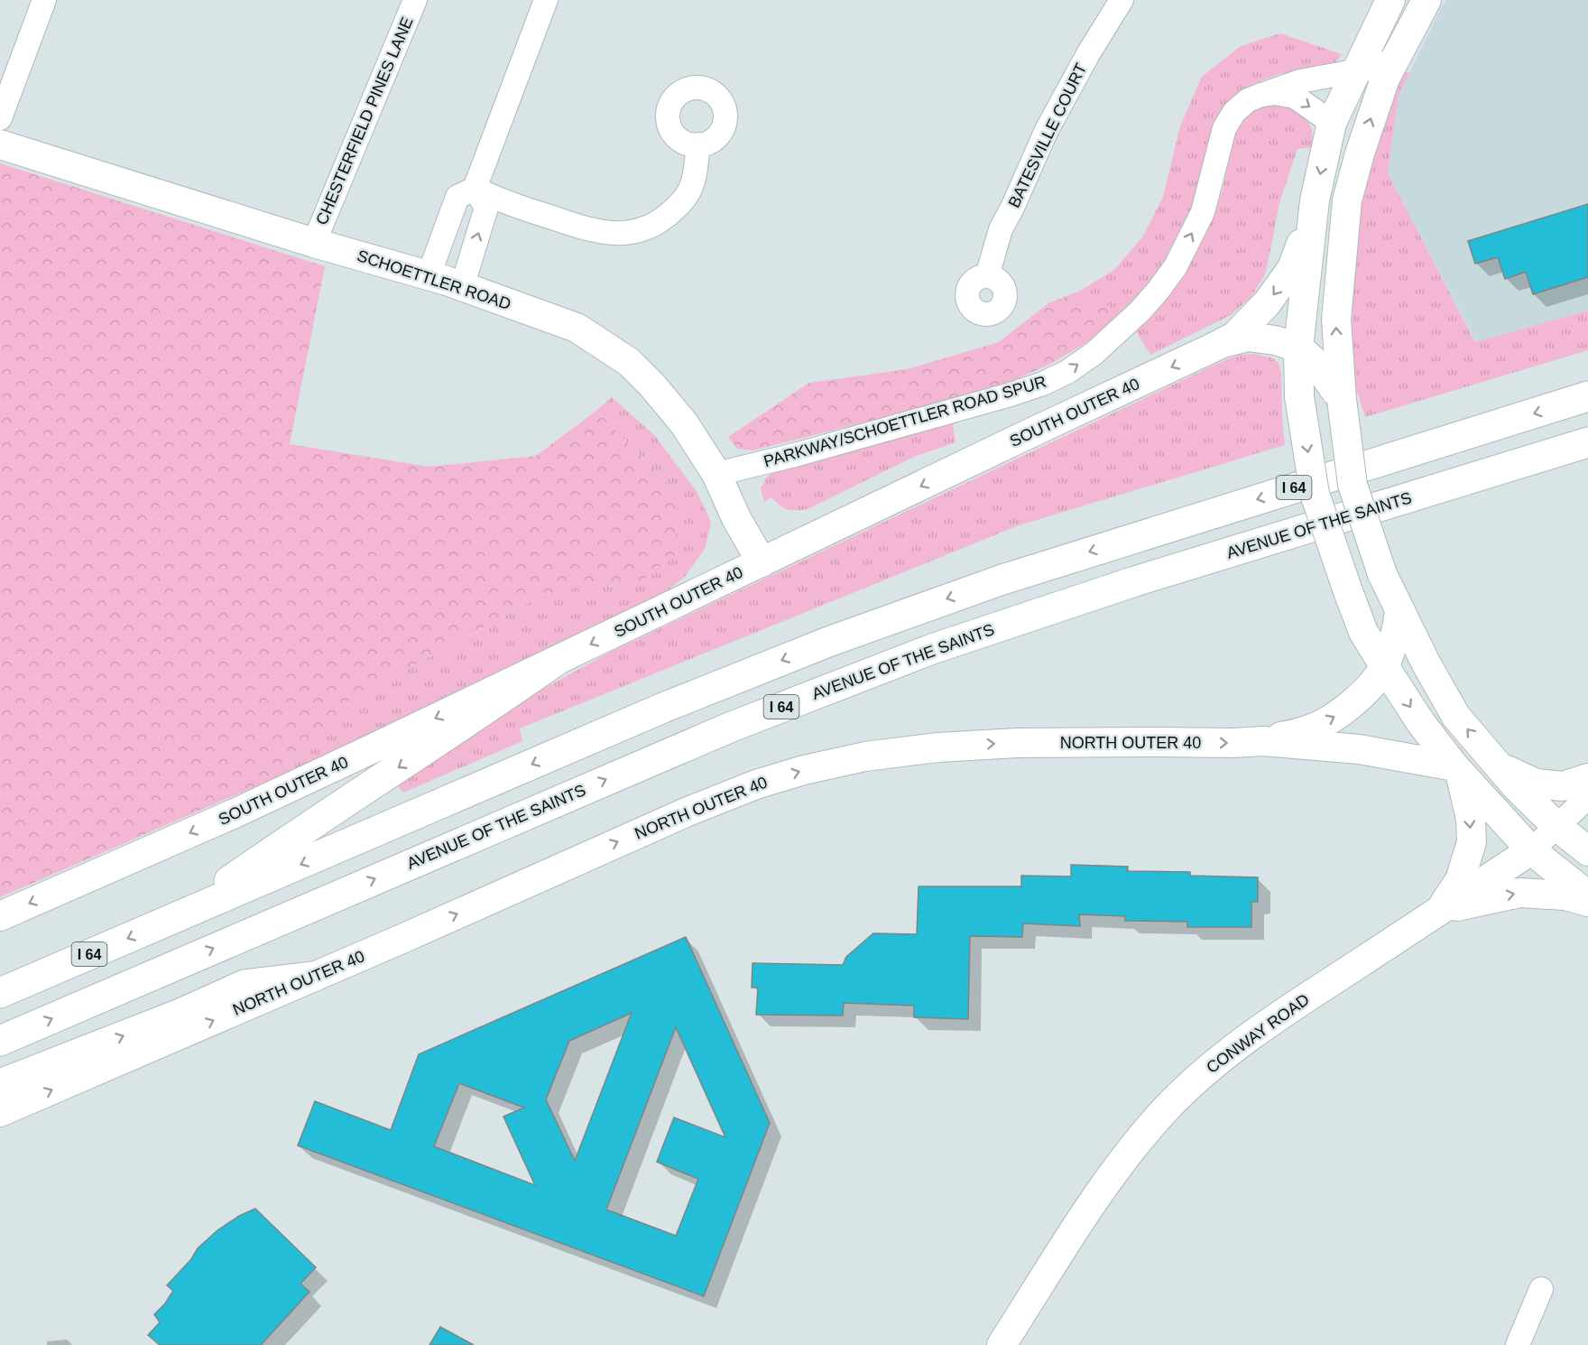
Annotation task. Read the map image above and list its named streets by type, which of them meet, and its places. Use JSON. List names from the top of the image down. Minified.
{"streets":{"highway":["I 64","AVENUE OF THE SAINTS"],"street":["CHESTERFIELD PINES LANE","BATESVILLE COURT","SCHOETTLER ROAD","SOUTH OUTER 40","PARKWAY/SCHOETTLER ROAD SPUR","NORTH OUTER 40","CONWAY ROAD"]},"crossings":[["CHESTERFIELD PINES LANE","SCHOETTLER ROAD"],["SCHOETTLER ROAD","SOUTH OUTER 40"],["SCHOETTLER ROAD","PARKWAY/SCHOETTLER ROAD SPUR"]],"one_way":["SOUTH OUTER 40","PARKWAY/SCHOETTLER ROAD SPUR","NORTH OUTER 40"]}
